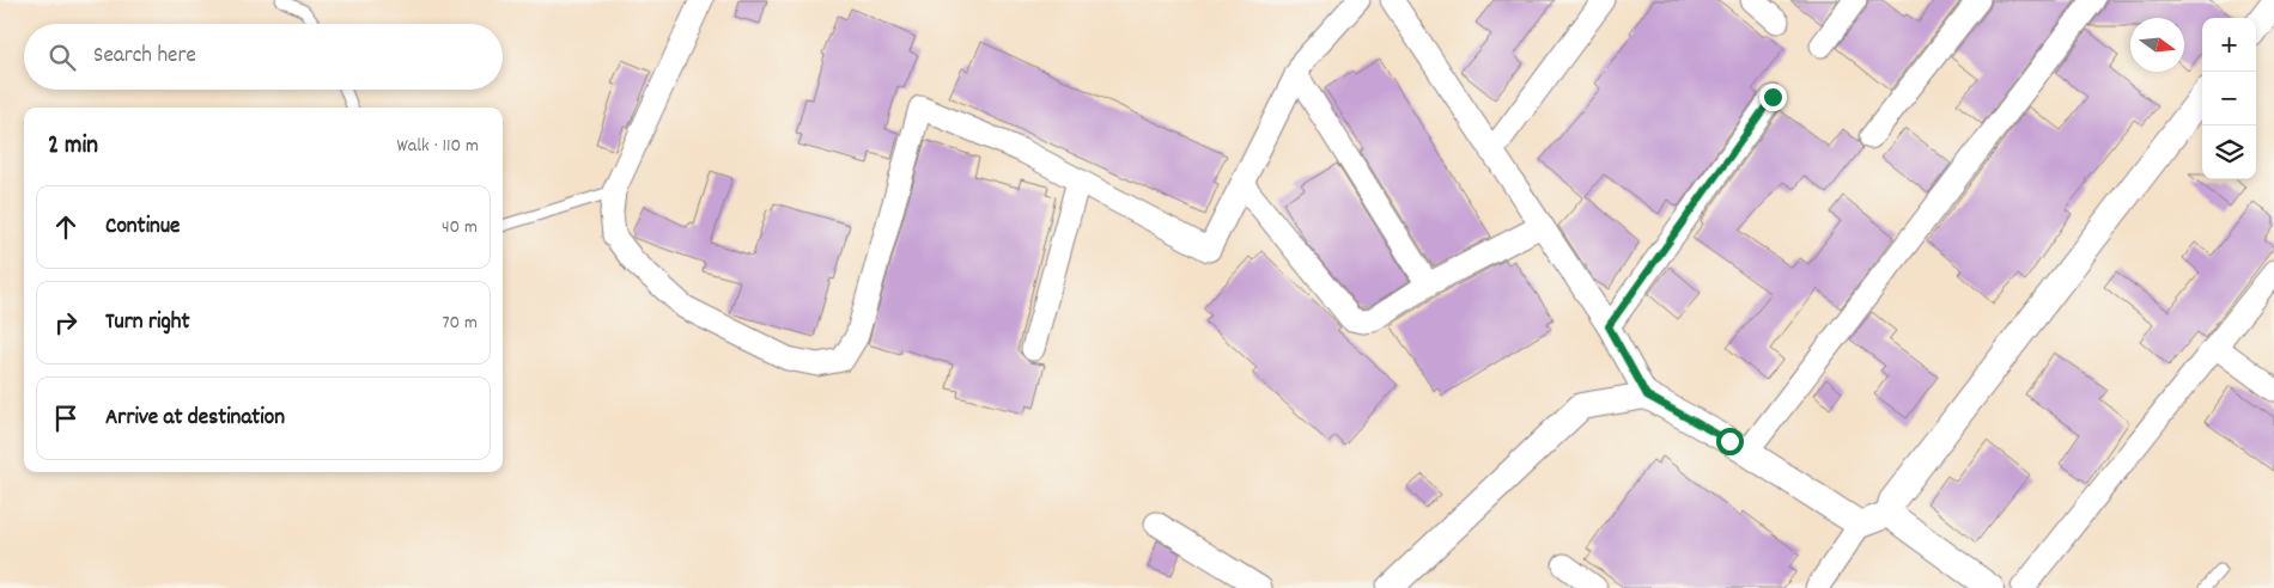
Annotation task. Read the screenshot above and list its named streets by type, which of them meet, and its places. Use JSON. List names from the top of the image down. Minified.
{"north":"right","page":{"map_buttons":["+","−"],"search":"Search here","heading":["2 min","Walk · 110 m"],"list":[["Continue","40 m"],["Turn right","70 m"],"Arrive at destination"]}}
